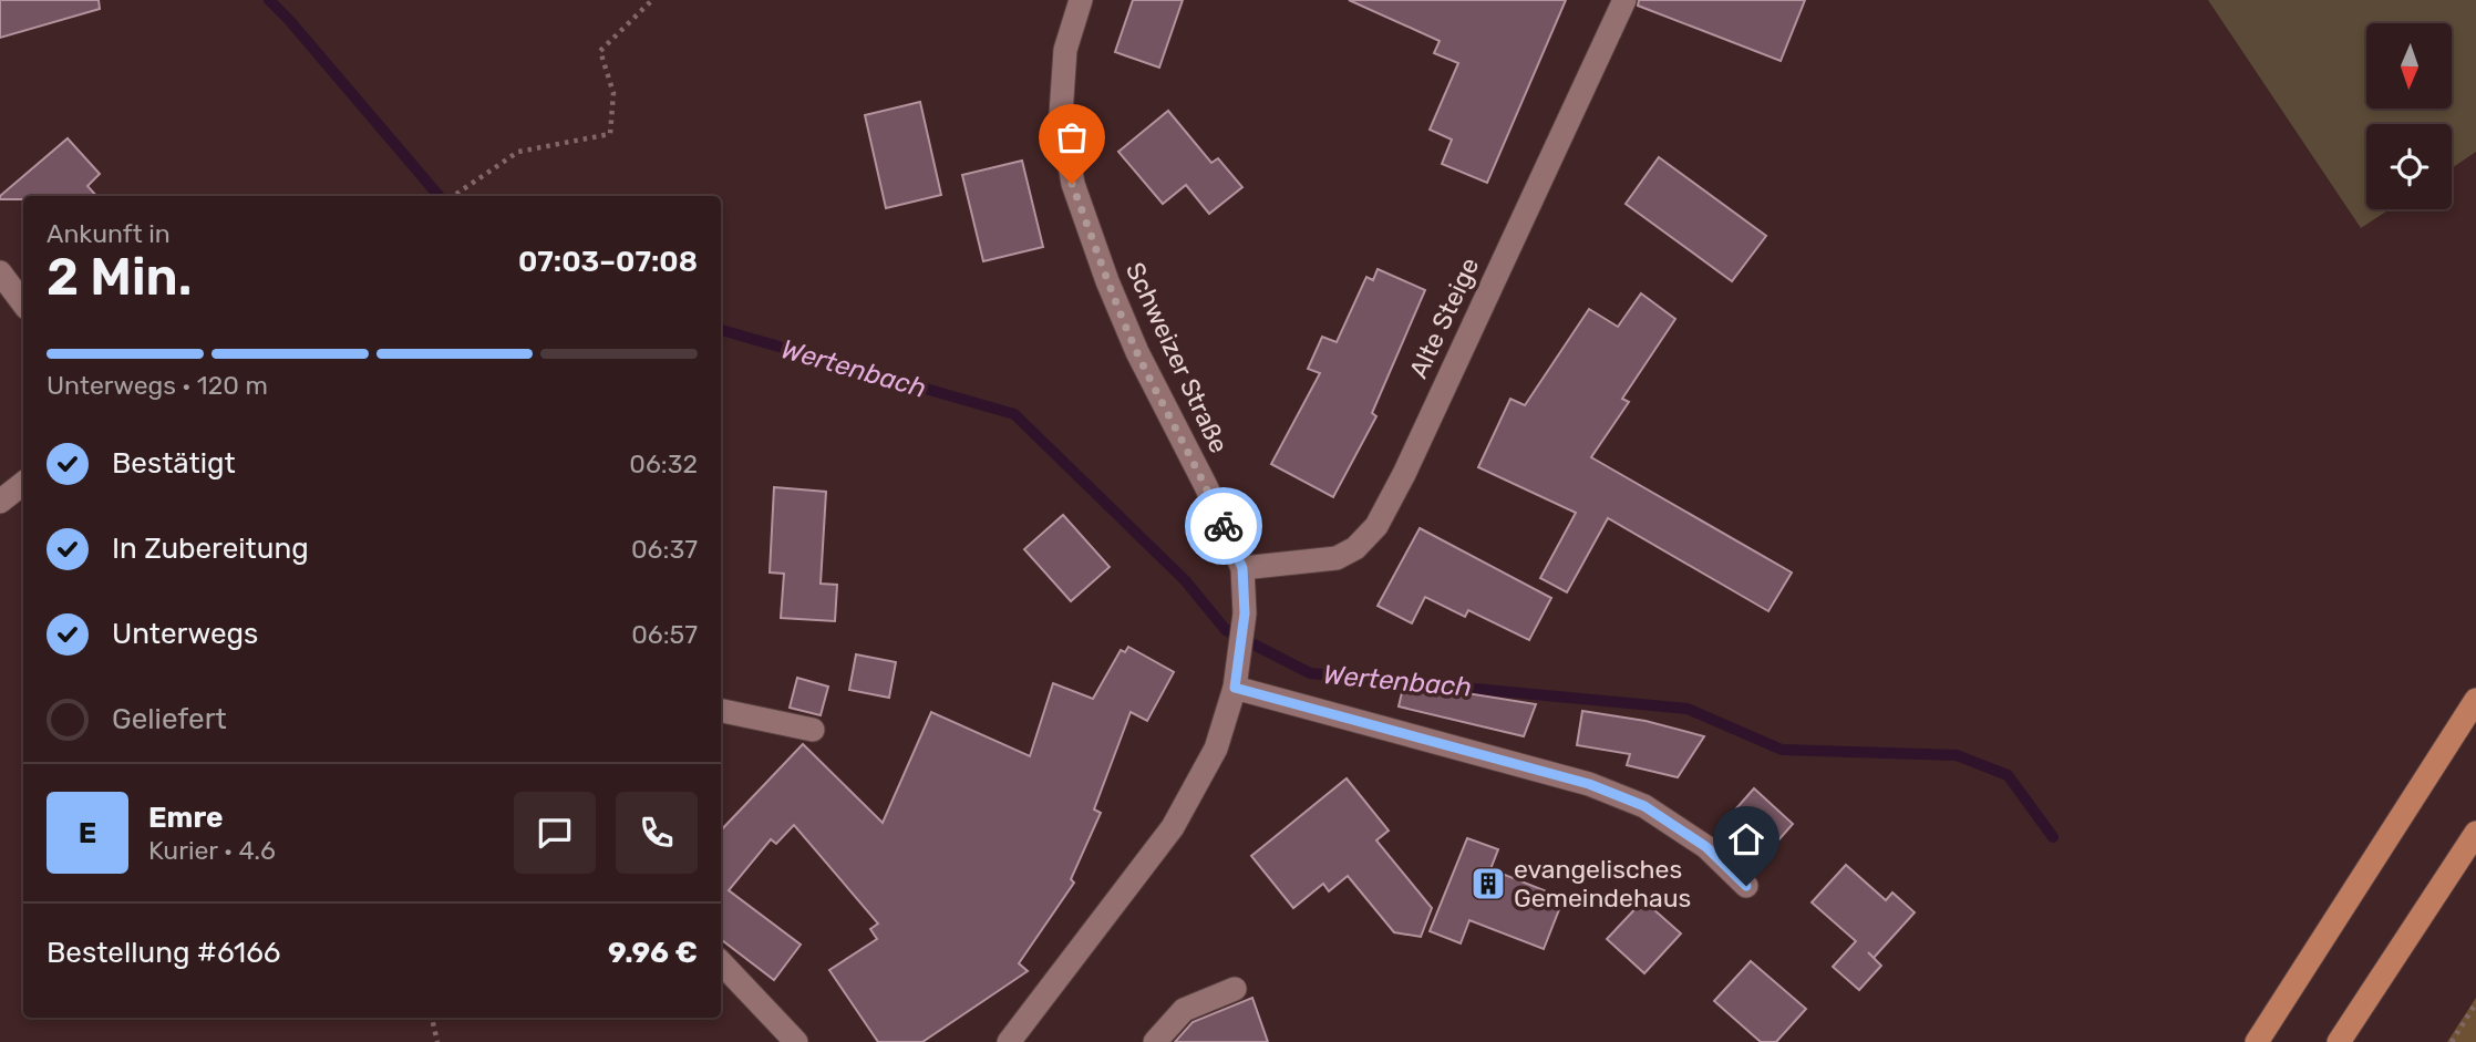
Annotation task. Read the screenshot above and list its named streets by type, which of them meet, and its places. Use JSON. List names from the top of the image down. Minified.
{"streets":{"street":["Alte Steige","Schweizer Straße"]},"crossings":[["Alte Steige","Schweizer Straße"]],"water":["Wertenbach"],"places":{"building":["evangelisches Gemeindehaus"]},"north":"bottom","page":{"heading":["2 Min.","Ankunft in","07:03–07:08"],"panel":["Emre","Kurier · 4.6","Bestellung #6166","9.96 €"],"bar":"Unterwegs · 120 m","list":[["Bestätigt","06:32"],["In Zubereitung","06:37"],["Unterwegs","06:57"],"Geliefert"],"round":"E"}}
